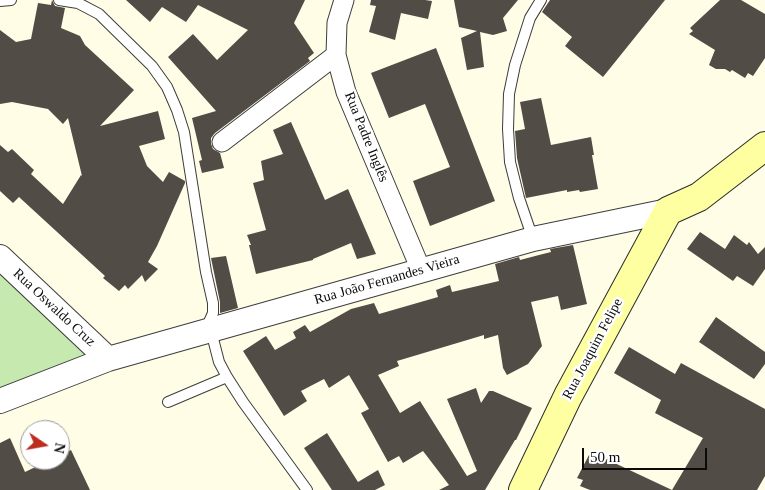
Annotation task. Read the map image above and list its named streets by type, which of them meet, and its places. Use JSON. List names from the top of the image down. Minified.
{"streets":{"main road":["Rua João Fernandes Vieira","Rua Joaquim Felipe"],"street":["Rua Padre Inglês","Rua Oswaldo Cruz"]},"crossings":[["Rua Padre Inglês","Rua João Fernandes Vieira"],["Rua João Fernandes Vieira","Rua Oswaldo Cruz"],["Rua João Fernandes Vieira","Rua Joaquim Felipe"]],"scale_bar":"50 m","north":"right"}
